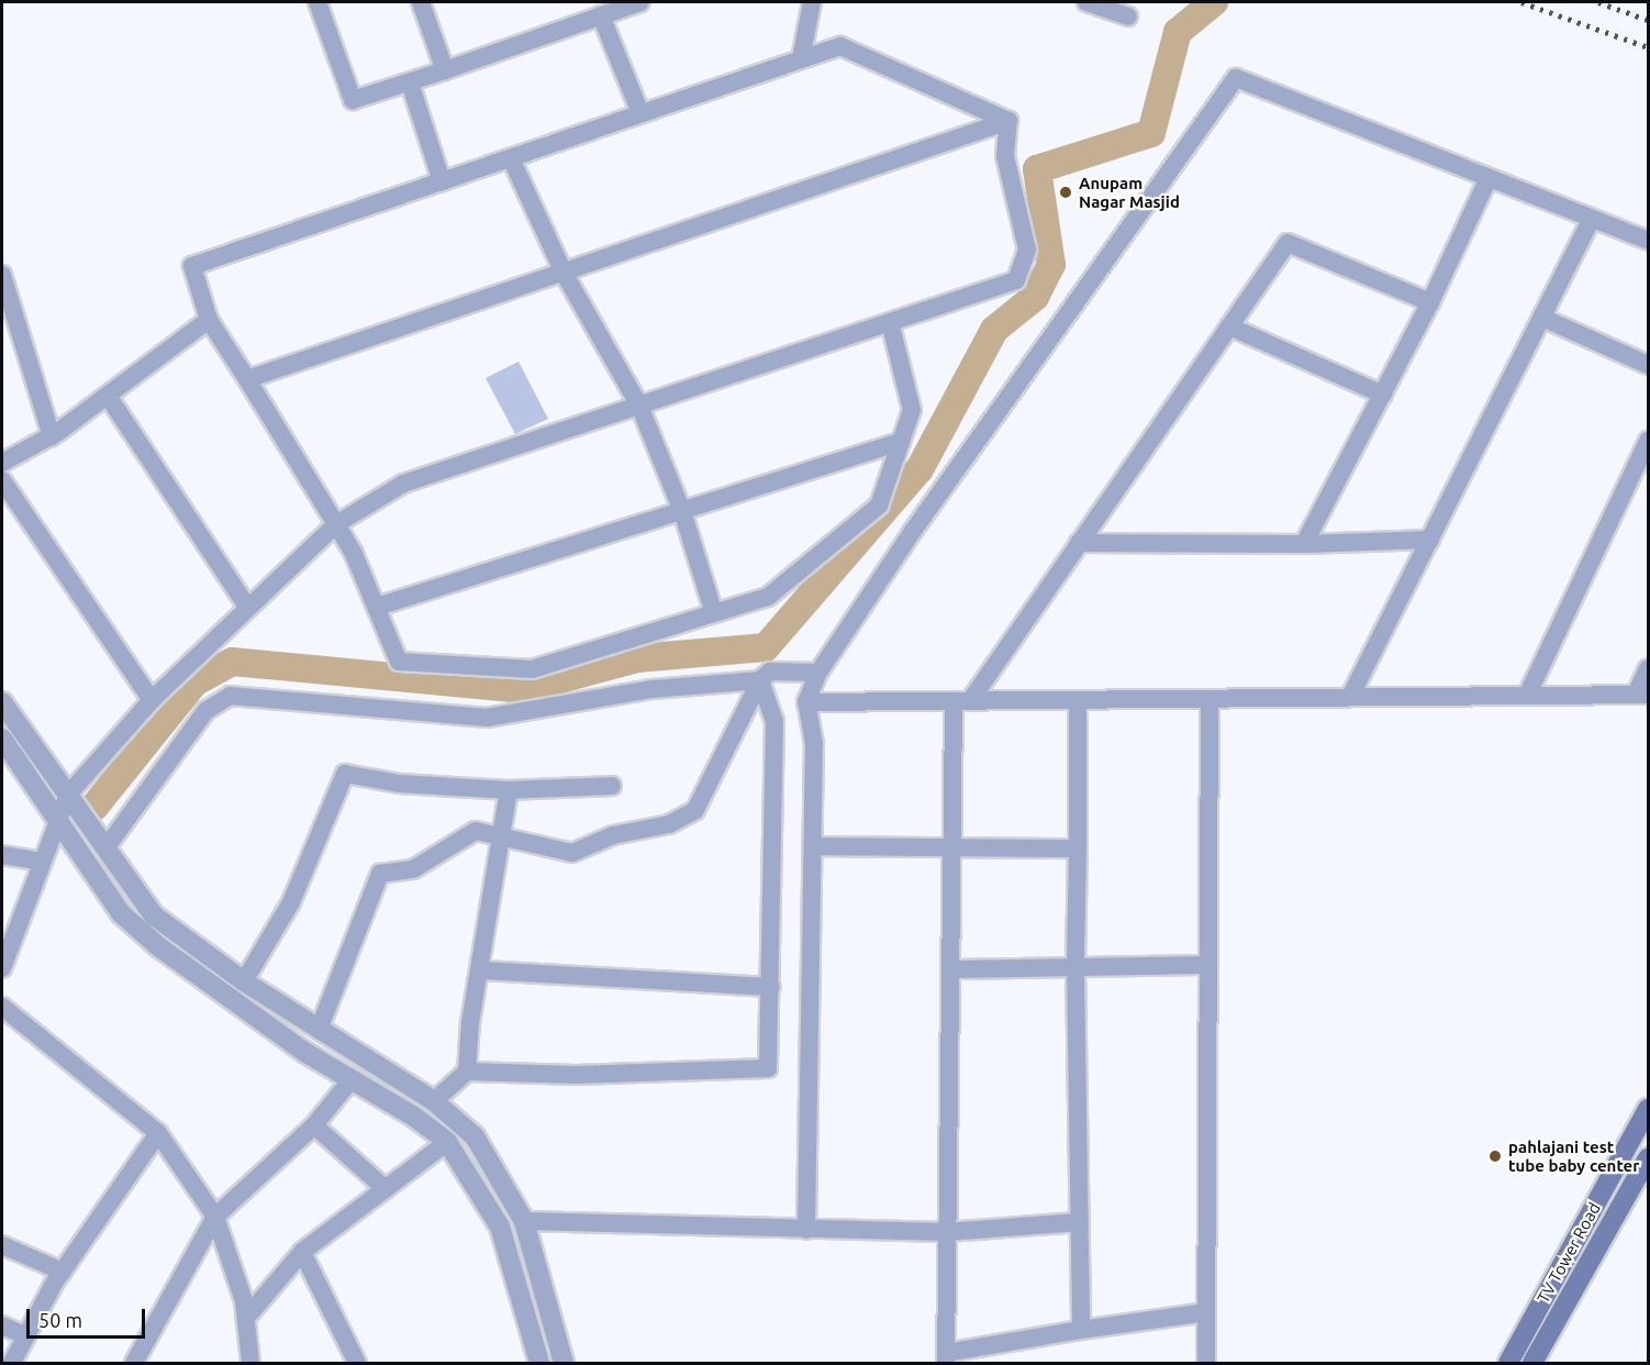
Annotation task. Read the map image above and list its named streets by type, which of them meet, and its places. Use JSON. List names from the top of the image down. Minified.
{"streets":{"main road":["TV Tower Road"]},"places":["Anupam Nagar Masjid","pahlajani test tube baby center"],"scale_bar":"50 m"}
